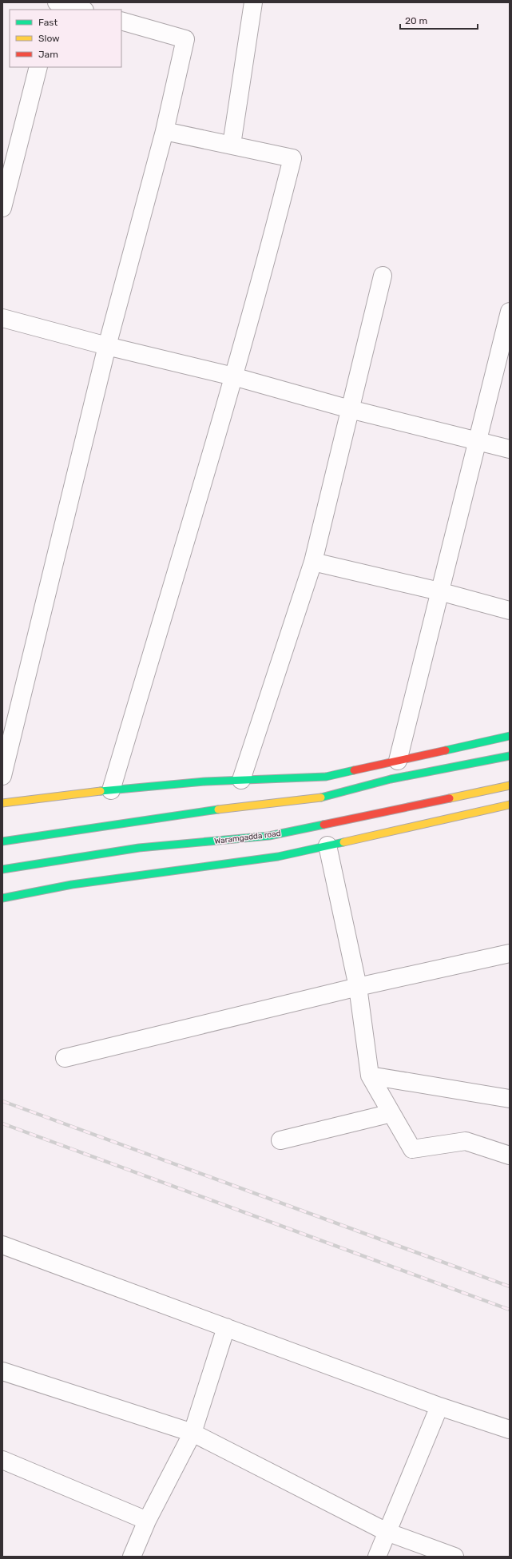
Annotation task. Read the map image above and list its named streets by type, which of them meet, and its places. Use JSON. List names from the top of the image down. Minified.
{"streets":{"street":["Waramgadda road"]},"legend":["Fast","Slow","Jam"],"scale_bar":"20 m"}
